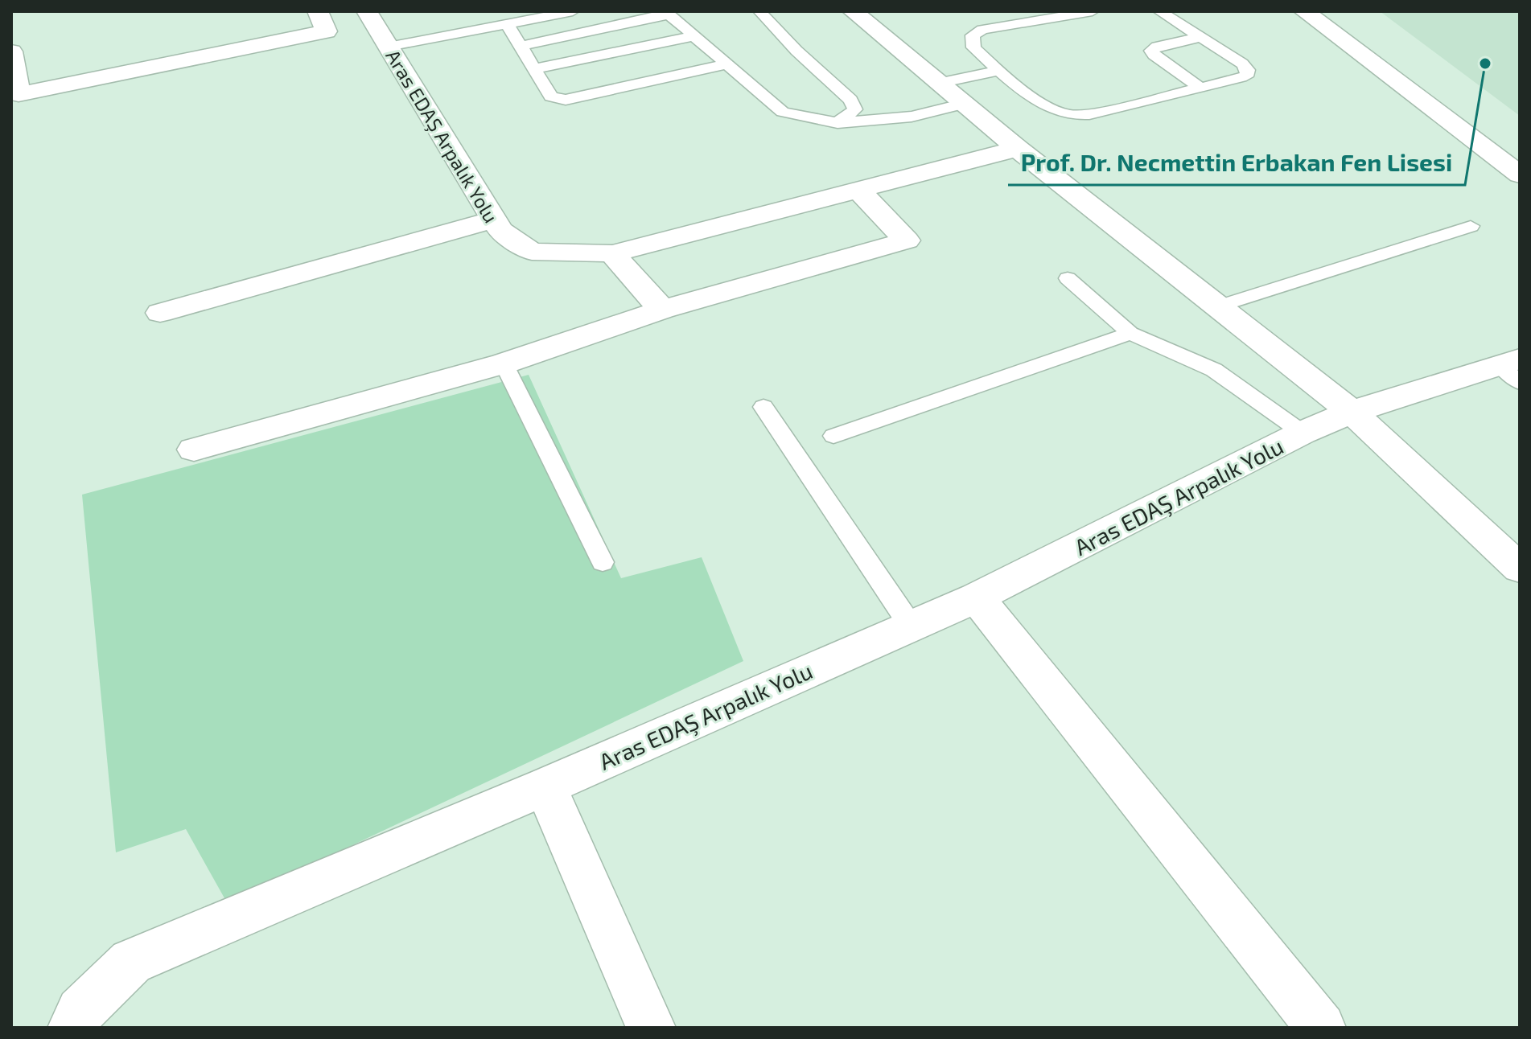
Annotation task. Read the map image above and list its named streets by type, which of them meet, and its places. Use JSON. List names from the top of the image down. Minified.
{"streets":{"street":["Aras EDAŞ Arpalık Yolu"]},"places":["Prof. Dr. Necmettin Erbakan Fen Lisesi"]}
